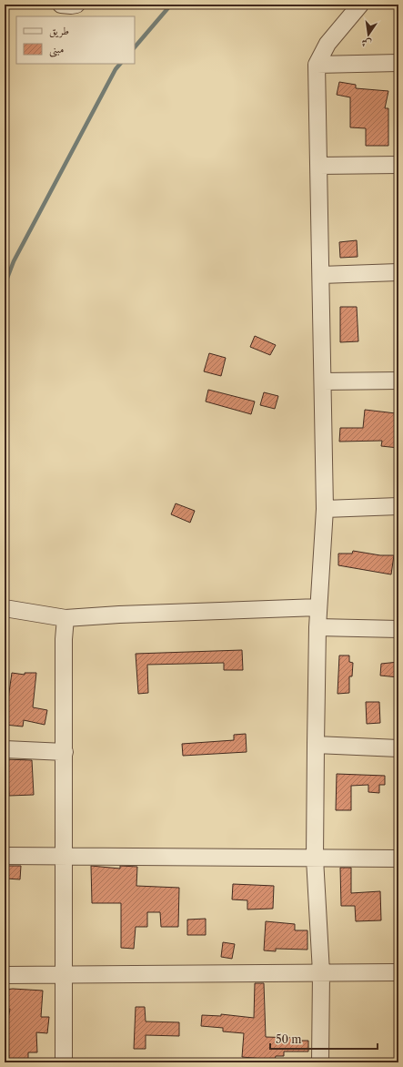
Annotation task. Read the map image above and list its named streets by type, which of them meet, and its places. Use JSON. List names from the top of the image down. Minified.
{"legend":["طريق","مبنى"],"scale_bar":"50 m","north":"bottom"}
